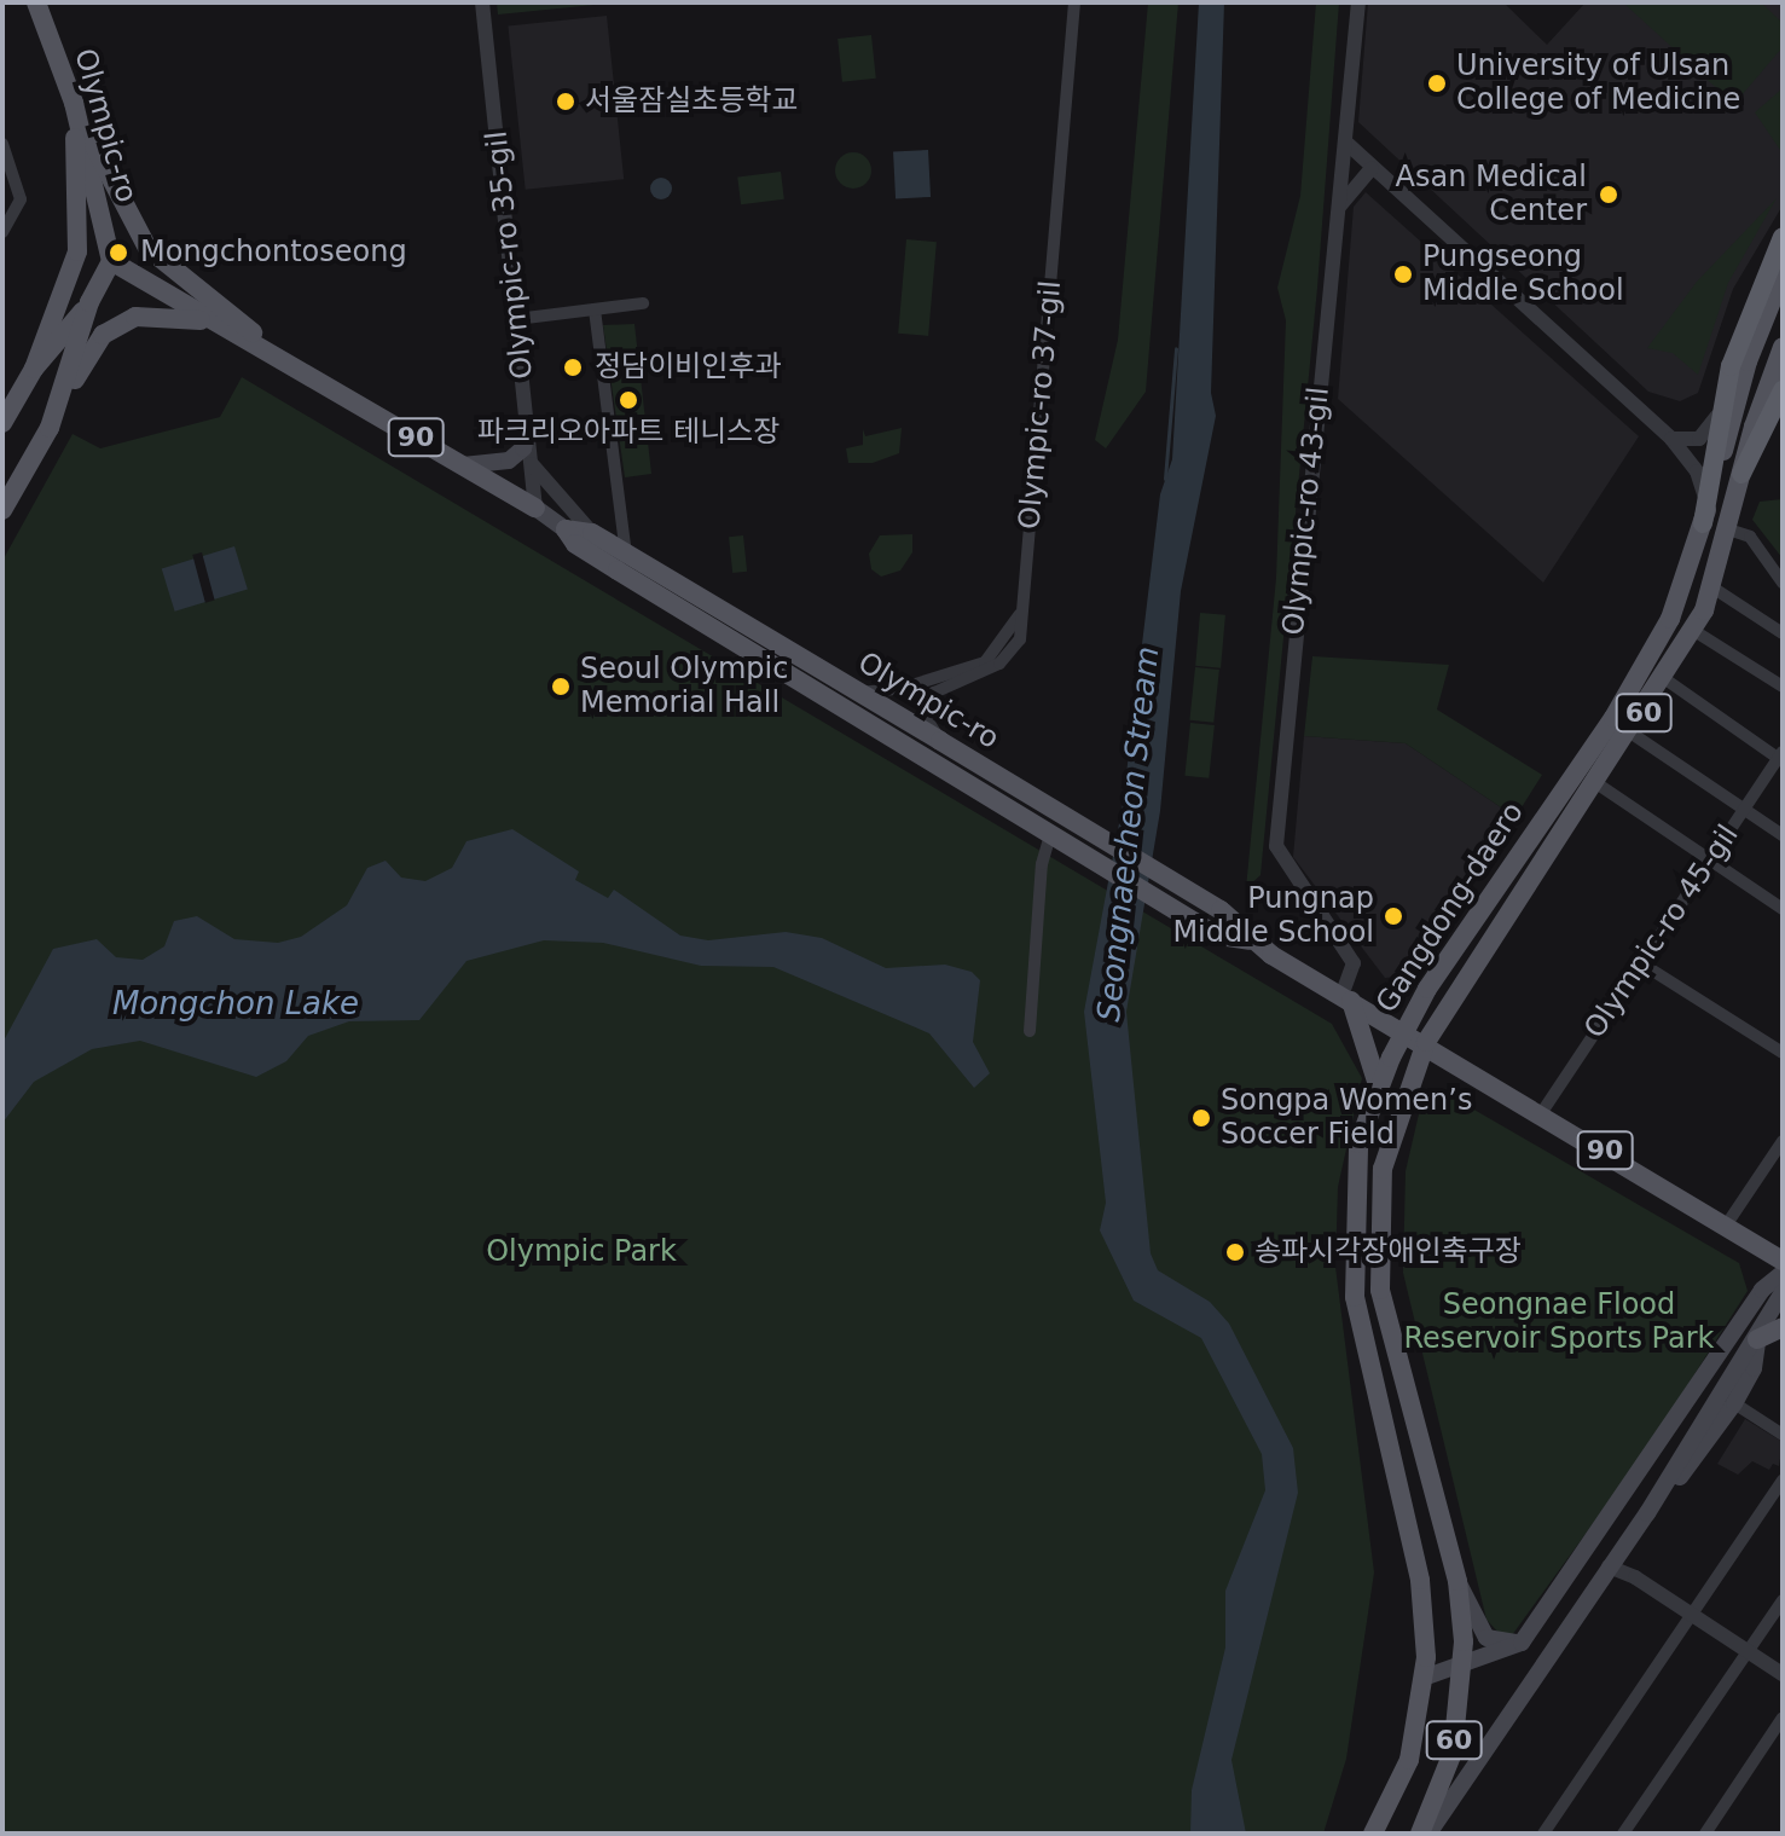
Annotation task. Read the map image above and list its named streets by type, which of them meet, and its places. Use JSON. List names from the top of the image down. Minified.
{"streets":{"main road":["Olympic-ro","90","60","Gangdong-daero"],"street":["Olympic-ro 35-gil","Olympic-ro 37-gil","Olympic-ro 43-gil","Olympic-ro 45-gil"]},"crossings":[["Olympic-ro","Olympic-ro 35-gil"],["Olympic-ro","Olympic-ro 37-gil"],["Olympic-ro","90"],["Olympic-ro","Olympic-ro 43-gil"],["Olympic-ro","Gangdong-daero"],["Olympic-ro","Olympic-ro 45-gil"]],"water":["Seongnaecheon Stream","Mongchon Lake"],"parks":["Olympic Park","Seongnae Flood Reservoir Sports Park"],"places":["University of Ulsan College of Medicine","서울잠실초등학교","Asan Medical Center","Mongchontoseong","Pungseong Middle School","정담이비인후과","파크리오아파트 테니스장","Seoul Olympic Memorial Hall","Pungnap Middle School","Songpa Women’s Soccer Field","송파시각장애인축구장"]}
